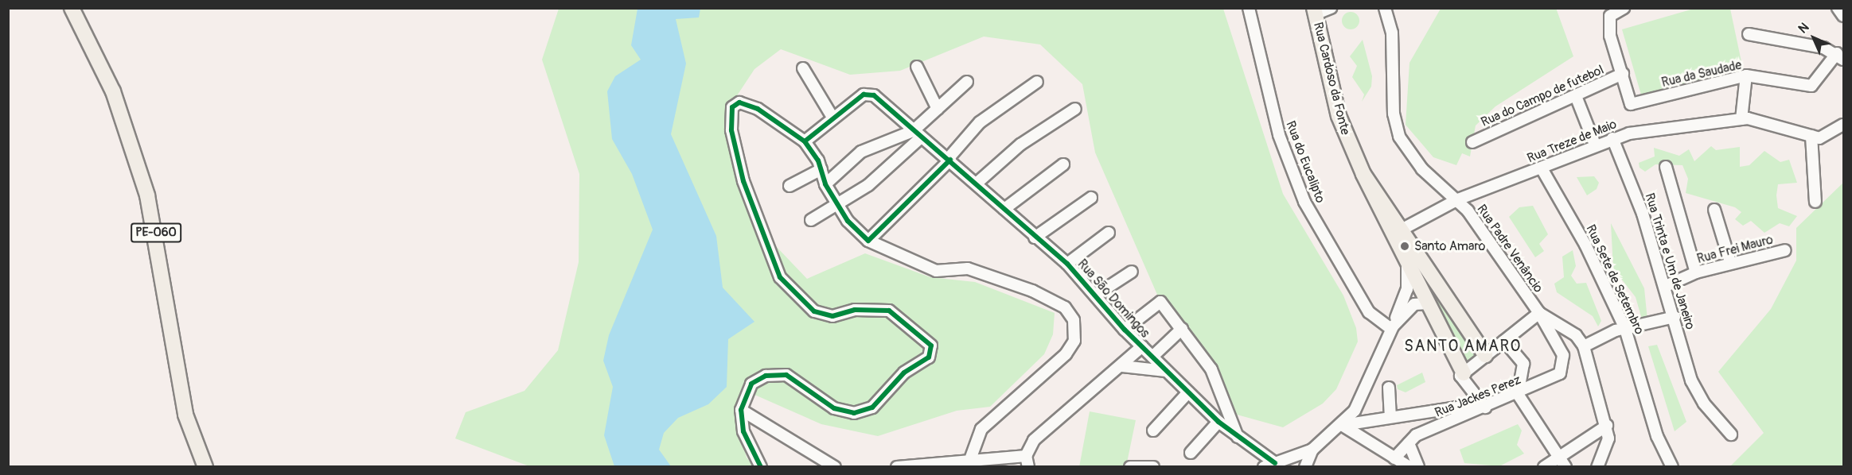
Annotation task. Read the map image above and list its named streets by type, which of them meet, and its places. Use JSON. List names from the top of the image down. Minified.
{"streets":{"main road":["Rua Cardoso da Fonte","PE-060"],"street":["Rua da Saudade","Rua do Campo de futebol","Rua Treze de Maio","Rua do Eucalipto","Rua Padre Venâncio","Rua Frei Mauro","Rua Trinta e Um de Janeiro","Rua Sete de Setembro","Rua São Domingos","Rua Jackes Perez"]},"crossings":[["Rua da Saudade","Rua do Campo de futebol"],["Rua Cardoso da Fonte","Rua Treze de Maio"],["Rua Cardoso da Fonte","Rua Jackes Perez"],["Rua Treze de Maio","Rua Padre Venâncio"],["Rua Treze de Maio","Rua Trinta e Um de Janeiro"],["Rua Treze de Maio","Rua Sete de Setembro"],["Rua Padre Venâncio","Rua Jackes Perez"],["Rua Frei Mauro","Rua Trinta e Um de Janeiro"]],"districts":["SANTO AMARO"],"places":["Santo Amaro"],"north":"top left"}
